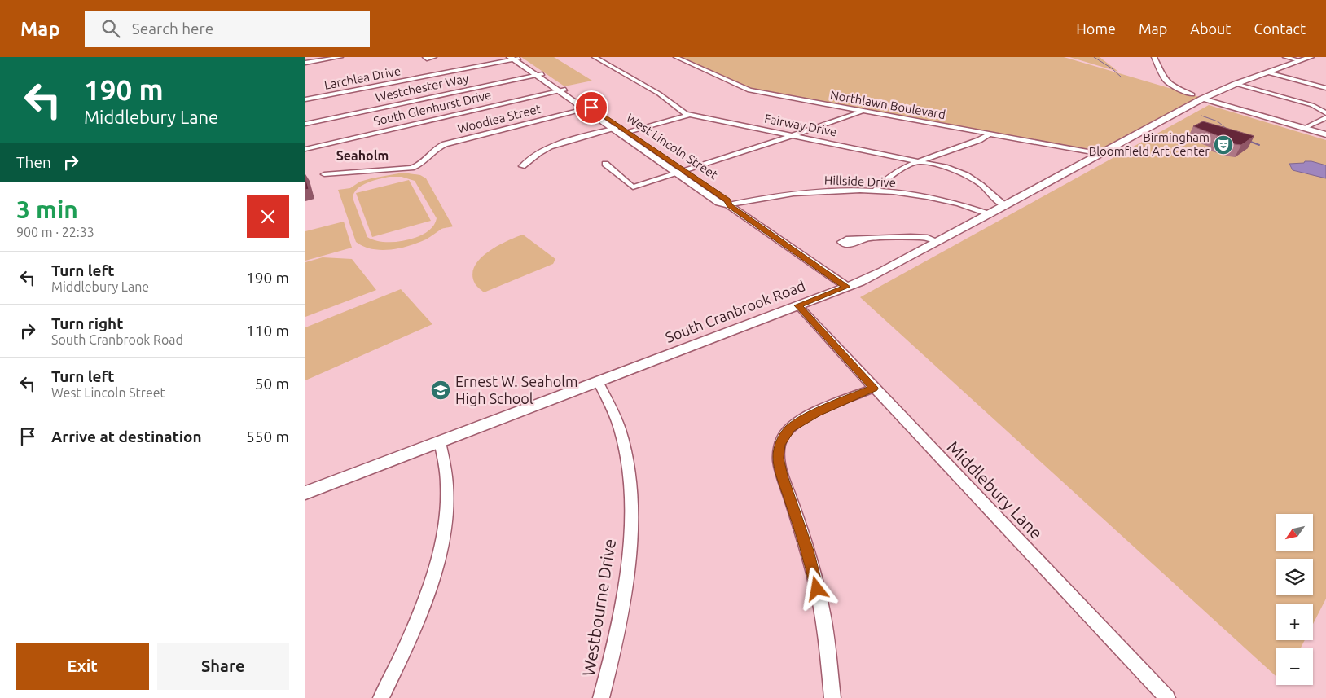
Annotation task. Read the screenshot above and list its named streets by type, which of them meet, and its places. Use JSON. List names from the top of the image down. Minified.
{"streets":{"street":["Larchlea Drive","Westchester Way","Northlawn Boulevard","South Glenhurst Drive","Woodlea Street","Fairway Drive","West Lincoln Street","Hillside Drive","South Cranbrook Road","Middlebury Lane","Westbourne Drive"]},"crossings":[["Larchlea Drive","West Lincoln Street"],["Westchester Way","West Lincoln Street"],["Northlawn Boulevard","South Cranbrook Road"],["South Glenhurst Drive","West Lincoln Street"],["Woodlea Street","West Lincoln Street"],["Fairway Drive","South Cranbrook Road"],["West Lincoln Street","Hillside Drive"],["West Lincoln Street","South Cranbrook Road"],["Hillside Drive","South Cranbrook Road"],["South Cranbrook Road","Middlebury Lane"],["South Cranbrook Road","Westbourne Drive"]],"districts":["Seaholm"],"places":{"theatre":["Birmingham Bloomfield Art Center"],"school or university":["Ernest W. Seaholm High School"]},"north":"bottom left","page":{"header":"Map","search":"Search here","nav":["Home","Map","About","Contact"],"turn":["190 m","Middlebury Lane"],"then":"Then","heading":["3 min","900 m · 22:33"],"list":[{"name":"Turn left","note":"Middlebury Lane","value":"190 m"},{"name":"Turn right","note":"South Cranbrook Road","value":"110 m"},{"name":"Turn left","note":"West Lincoln Street","value":"50 m"},{"name":"Arrive at destination","value":"550 m"}],"map_buttons":["+","−"],"buttons":["Exit","Share"]}}
